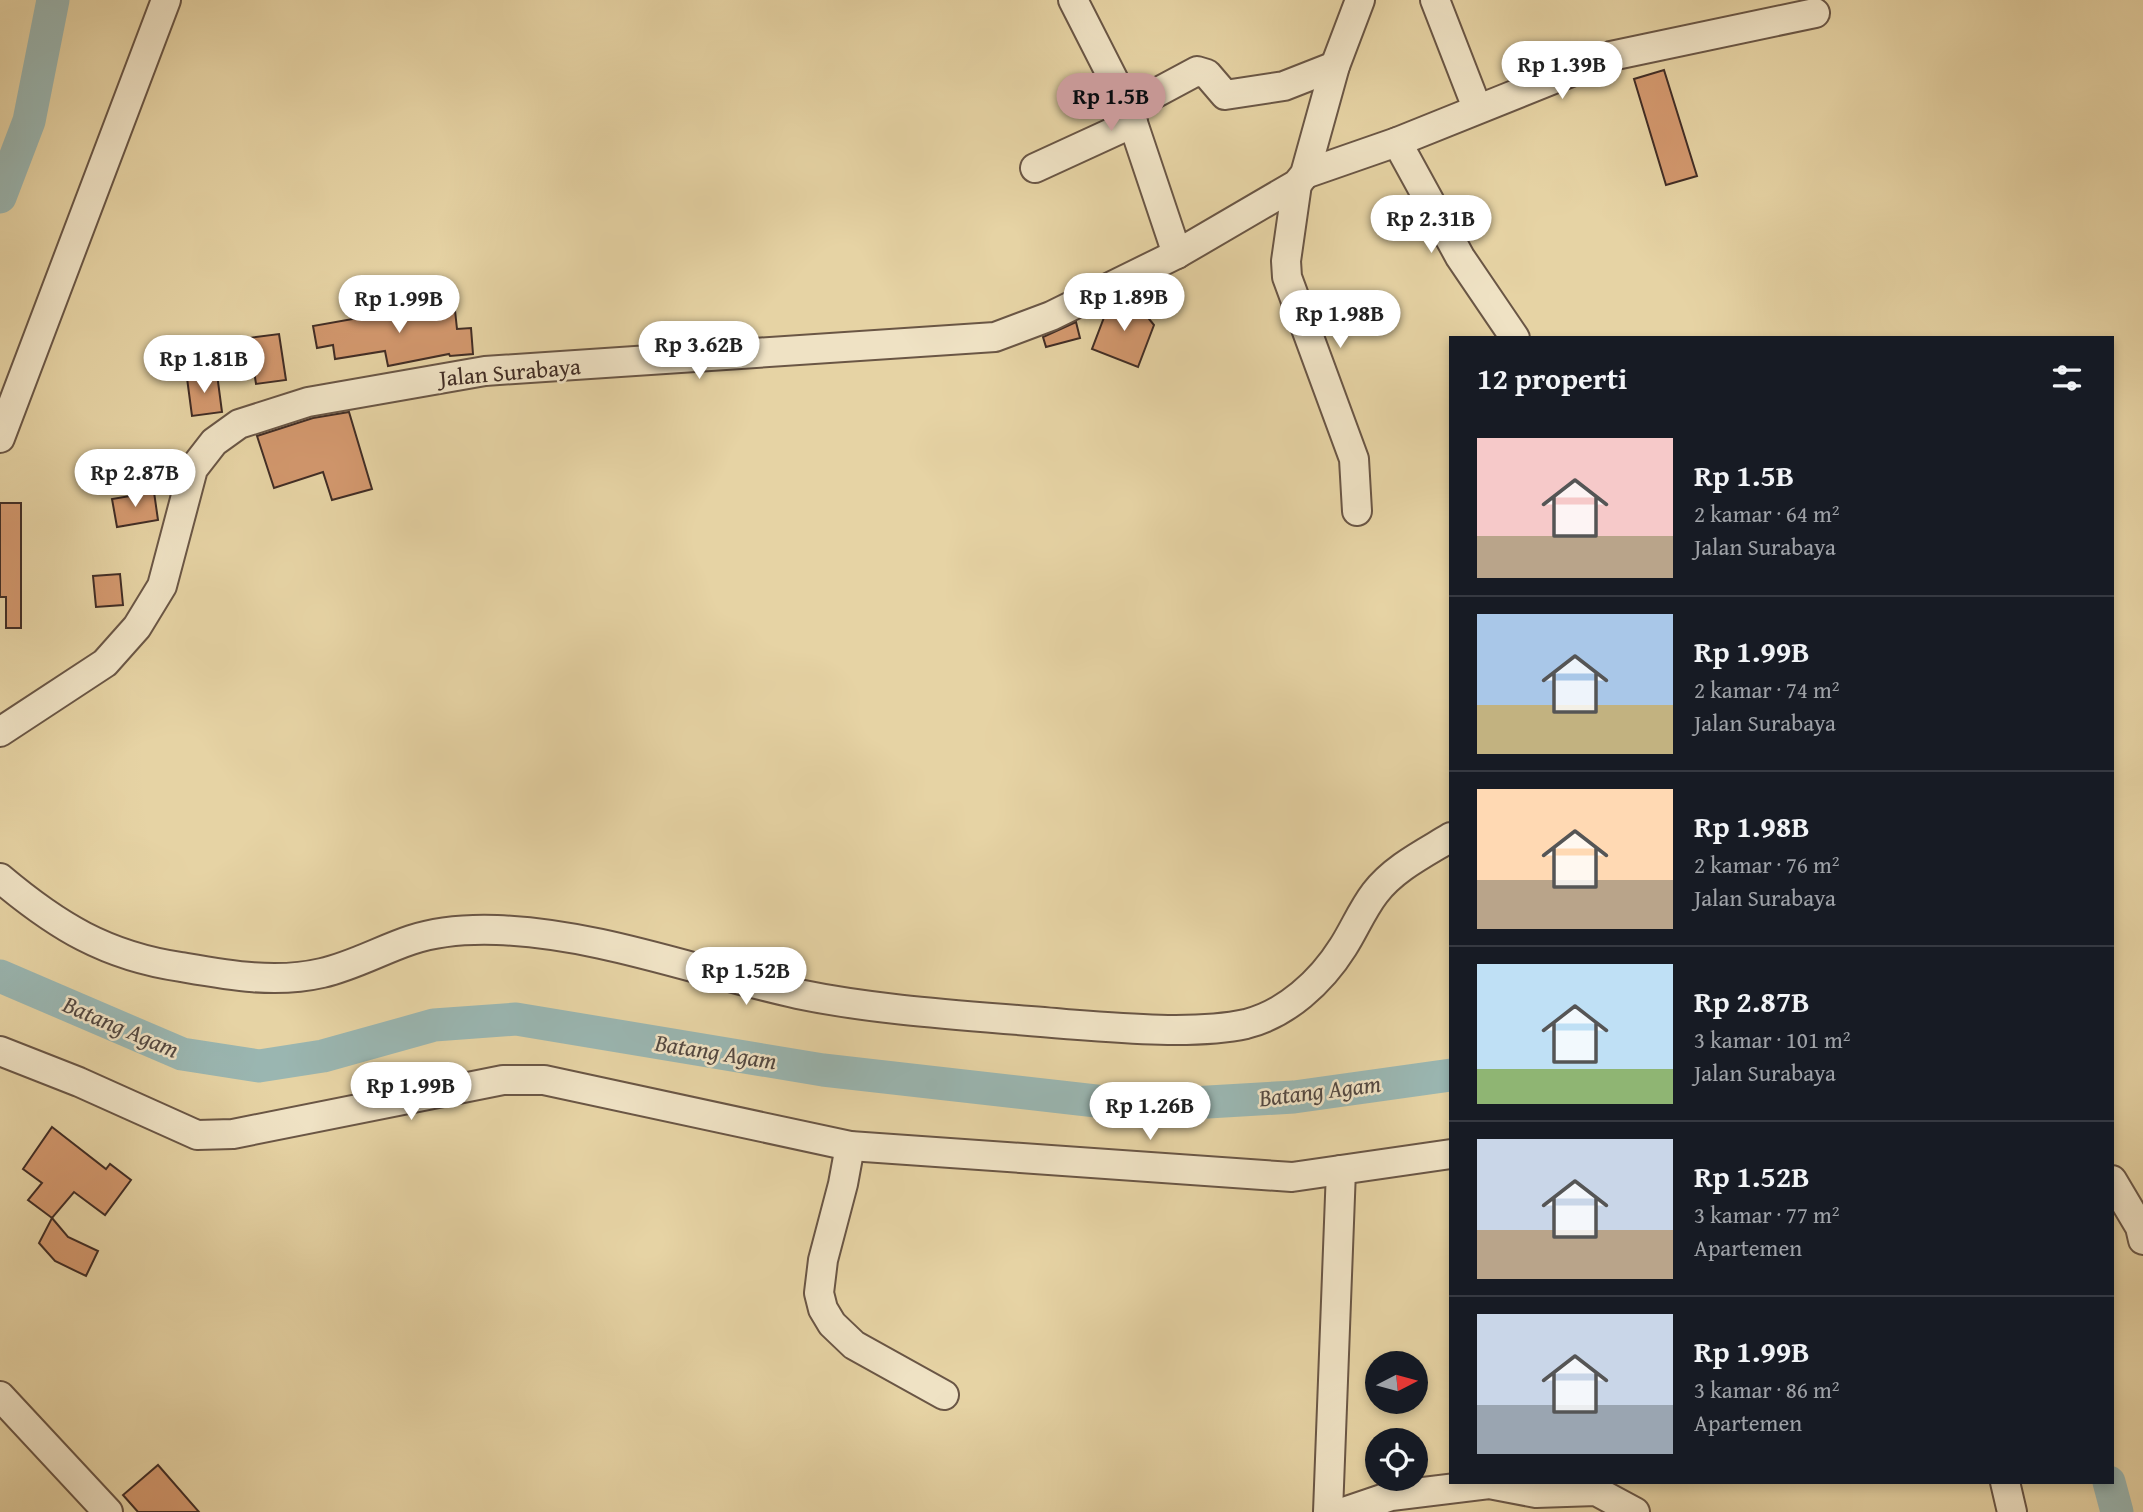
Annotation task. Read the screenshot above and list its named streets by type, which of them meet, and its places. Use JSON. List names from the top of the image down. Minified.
{"streets":{"street":["Jalan Surabaya"]},"water":["Batang Agam"],"north":"right","page":{"price":["Rp 1.39B","Rp 1.5B","Rp 2.31B","Rp 1.89B","Rp 1.99B","Rp 1.98B","Rp 3.62B","Rp 1.81B","Rp 2.87B","Rp 1.52B","Rp 1.99B","Rp 1.26B"],"heading":"12 properti","list":[{"name":"Rp 1.5B","note":"2 kamar · 64 m² · Jalan Surabaya"},{"name":"Rp 1.99B","note":"2 kamar · 74 m² · Jalan Surabaya"},{"name":"Rp 1.98B","note":"2 kamar · 76 m² · Jalan Surabaya"},{"name":"Rp 2.87B","note":"3 kamar · 101 m² · Jalan Surabaya"},{"name":"Rp 1.52B","note":"3 kamar · 77 m² · Apartemen"},{"name":"Rp 1.99B","note":"3 kamar · 86 m² · Apartemen"}]}}
